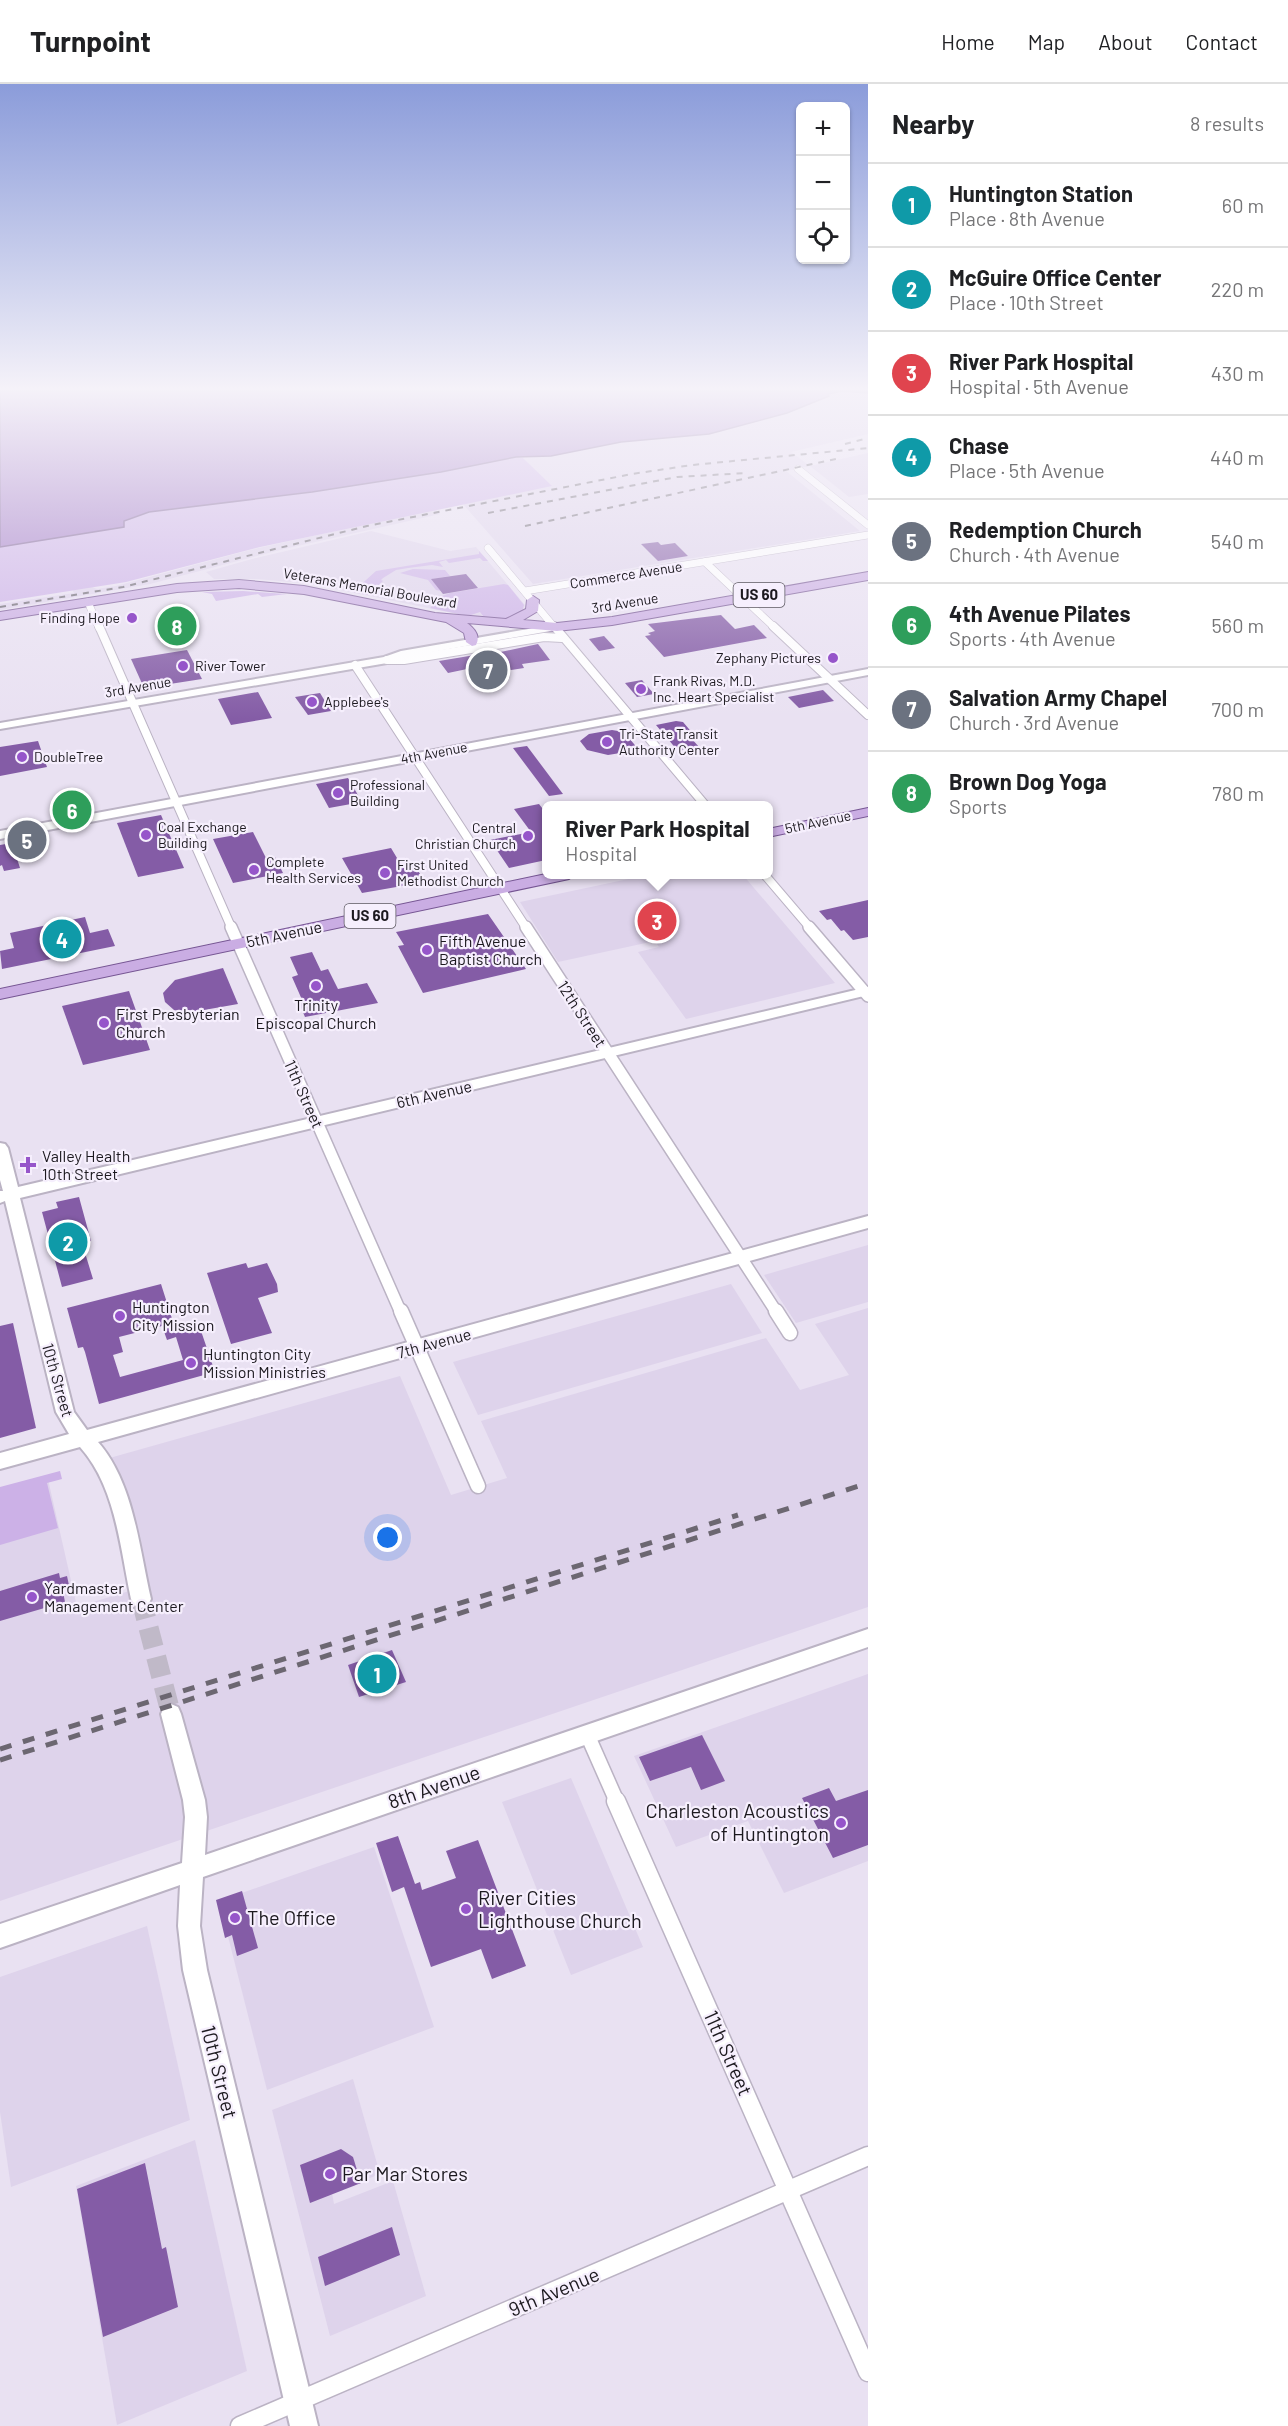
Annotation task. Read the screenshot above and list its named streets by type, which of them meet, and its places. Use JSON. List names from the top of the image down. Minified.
{"streets":{"main road":["Veterans Memorial Boulevard","US 60","3rd Avenue","5th Avenue"],"street":["Commerce Avenue","4th Avenue","12th Street","11th Street","6th Avenue","7th Avenue","10th Street","8th Avenue","9th Avenue"]},"crossings":[["Veterans Memorial Boulevard","3rd Avenue"],["Veterans Memorial Boulevard","11th Street"],["3rd Avenue","12th Street"],["3rd Avenue","11th Street"],["4th Avenue","12th Street"],["4th Avenue","11th Street"],["5th Avenue","12th Street"],["5th Avenue","11th Street"],["12th Street","6th Avenue"],["12th Street","7th Avenue"],["11th Street","6th Avenue"],["11th Street","7th Avenue"],["11th Street","8th Avenue"],["11th Street","9th Avenue"],["6th Avenue","10th Street"],["7th Avenue","10th Street"],["10th Street","8th Avenue"],["10th Street","9th Avenue"]],"places":{"other":["Finding Hope","Zephany Pictures","River Tower","Frank Rivas, M.D. Inc. Heart Specialist","Applebee's","Tri-State Transit Authority Center","DoubleTree","Professional Building","Coal Exchange Building","Central Christian Church","Complete Health Services","First United Methodist Church","Fifth Avenue Baptist Church","Trinity Episcopal Church","First Presbyterian Church","Huntington City Mission","Huntington City Mission Ministries","Yardmaster Management Center","Charleston Acoustics of Huntington","River Cities Lighthouse Church","The Office","Par Mar Stores"],"health":["Valley Health 10th Street"]},"page":{"header":"Turnpoint","nav":["Home","Map","About","Contact"],"heading":["Nearby","8 results"],"map_buttons":["+","−"],"list":[{"mark":"1","name":"Huntington Station","note":"Place · 8th Avenue","value":"60 m"},{"mark":"2","name":"McGuire Office Center","note":"Place · 10th Street","value":"220 m"},{"mark":"3","name":"River Park Hospital","note":"Hospital · 5th Avenue","value":"430 m"},{"mark":"4","name":"Chase","note":"Place · 5th Avenue","value":"440 m"},{"mark":"5","name":"Redemption Church","note":"Church · 4th Avenue","value":"540 m"},{"mark":"6","name":"4th Avenue Pilates","note":"Sports · 4th Avenue","value":"560 m"},{"mark":"7","name":"Salvation Army Chapel","note":"Church · 3rd Avenue","value":"700 m"},{"mark":"8","name":"Brown Dog Yoga","note":"Sports","value":"780 m"}],"pins":["8","7","6","5","3","4","2","1"],"popup":["River Park Hospital","Hospital"]}}
